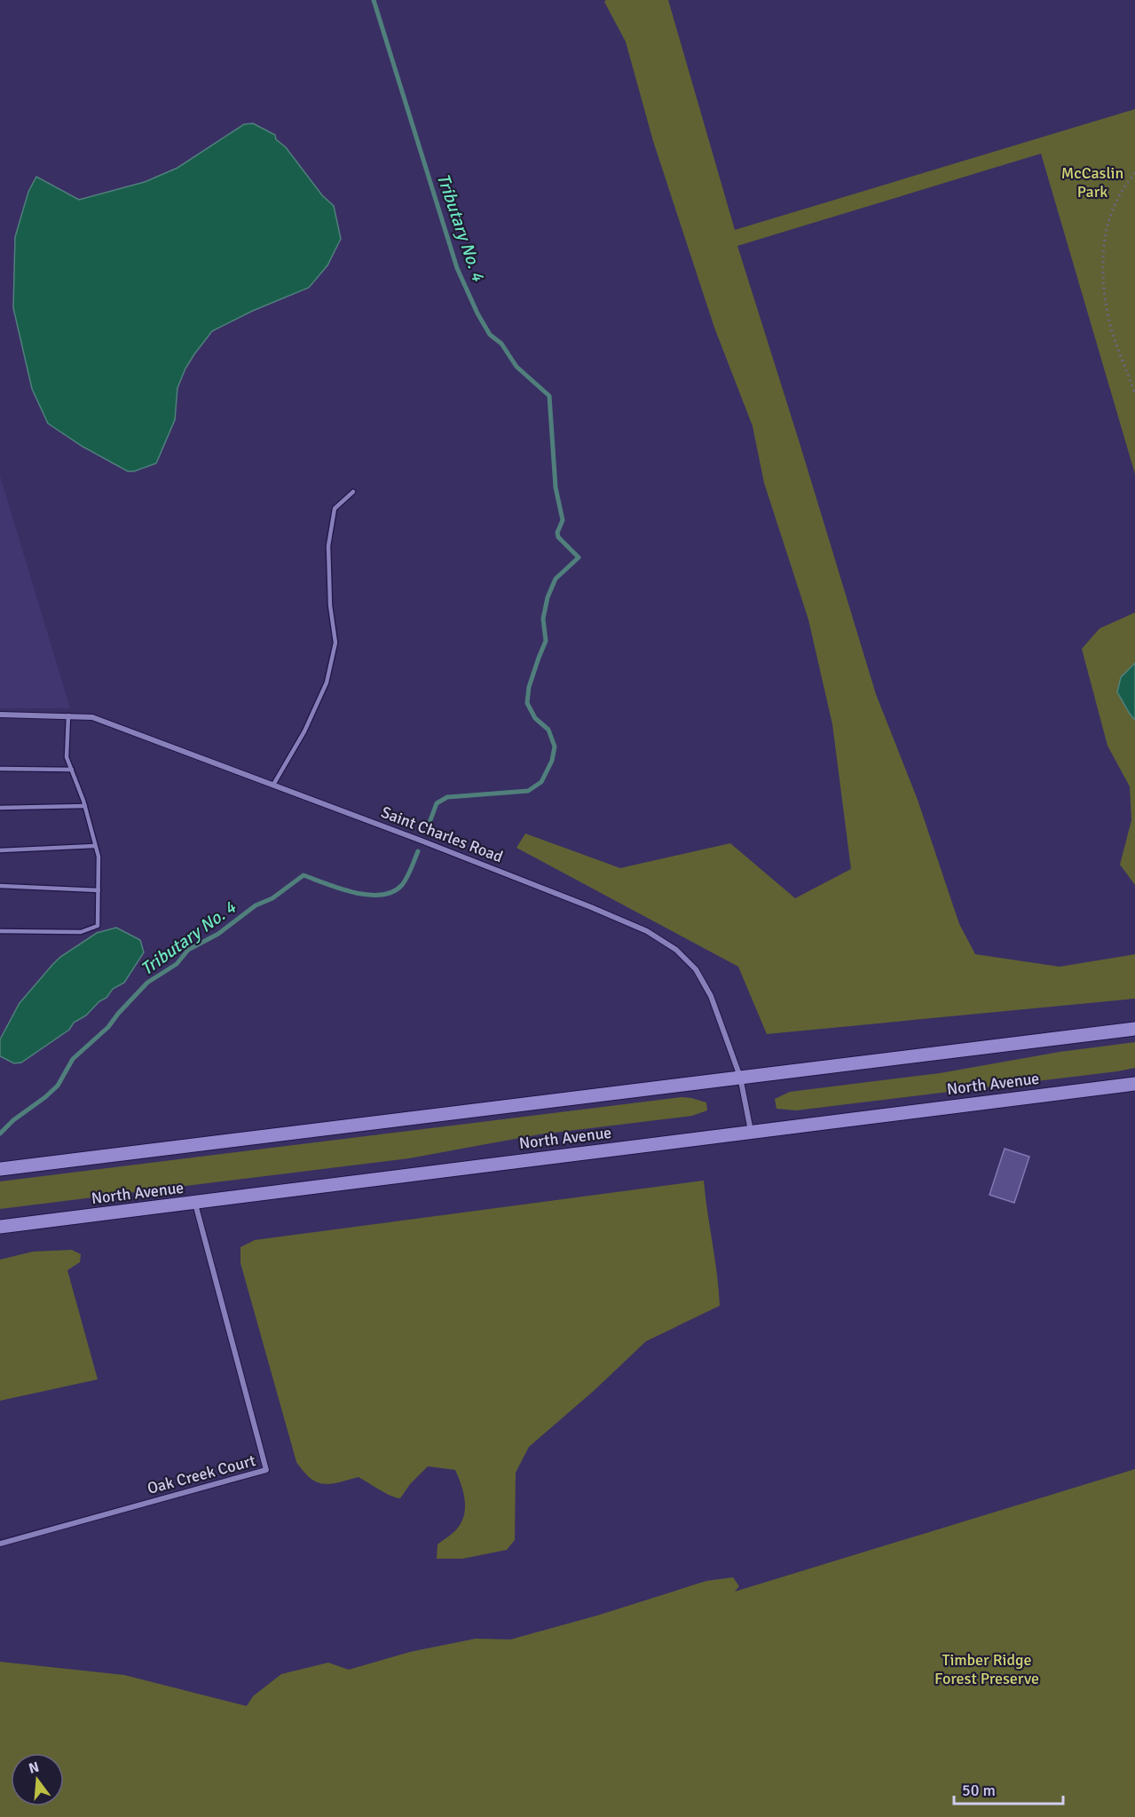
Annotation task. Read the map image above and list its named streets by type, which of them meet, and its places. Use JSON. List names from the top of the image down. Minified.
{"streets":{"main road":["North Avenue"],"street":["Saint Charles Road","Oak Creek Court"]},"crossings":[["Saint Charles Road","North Avenue"],["North Avenue","Oak Creek Court"]],"water":["Tributary No. 4"],"parks":["McCaslin Park","Timber Ridge Forest Preserve"],"scale_bar":"50 m","north":"top"}
